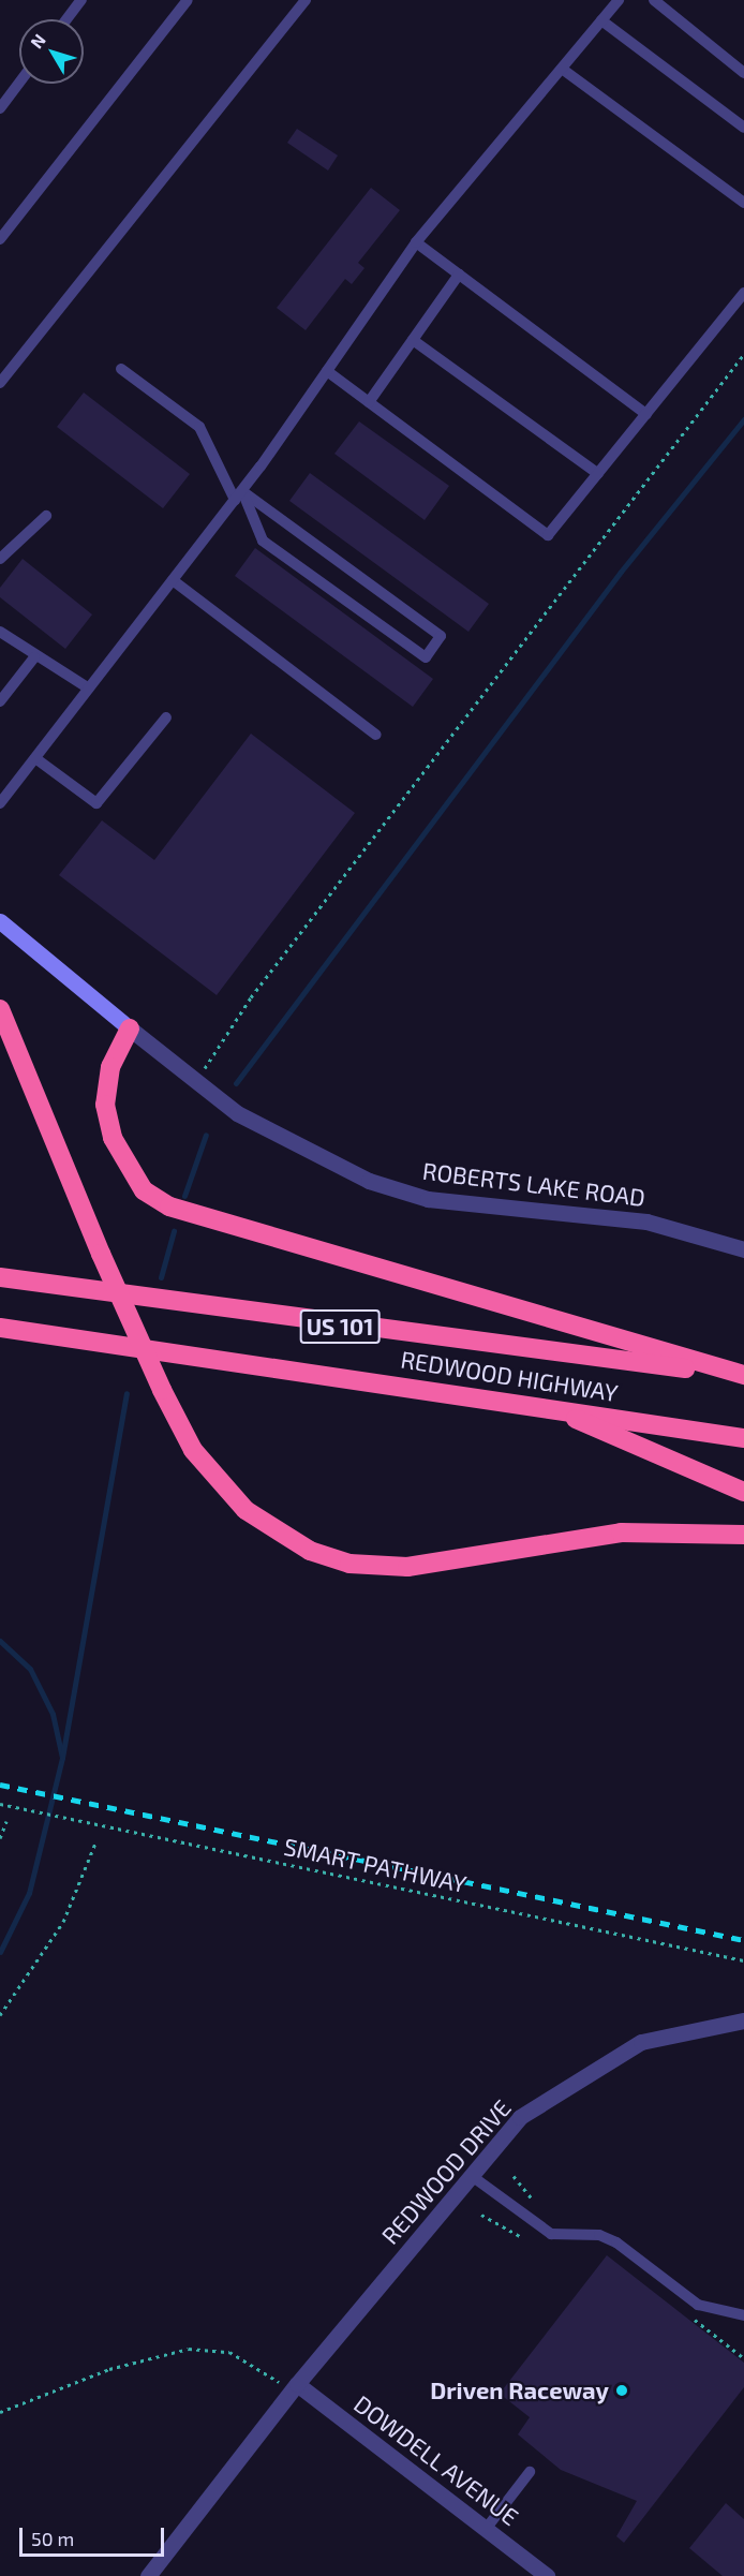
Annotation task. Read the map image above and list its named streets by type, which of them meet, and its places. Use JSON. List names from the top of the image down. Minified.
{"streets":{"highway":["US 101","REDWOOD HIGHWAY"],"street":["ROBERTS LAKE ROAD","REDWOOD DRIVE","DOWDELL AVENUE"],"path":["SMART PATHWAY"]},"crossings":[["REDWOOD DRIVE","DOWDELL AVENUE"]],"places":["Driven Raceway"],"scale_bar":"50 m","north":"top left"}
